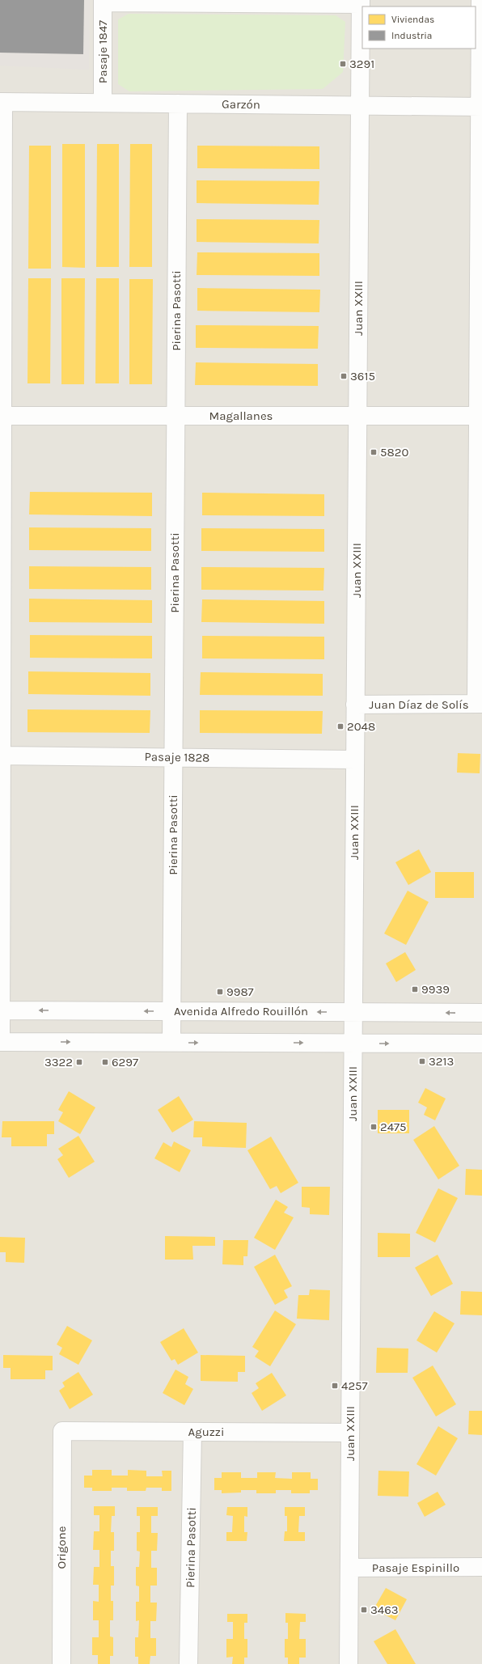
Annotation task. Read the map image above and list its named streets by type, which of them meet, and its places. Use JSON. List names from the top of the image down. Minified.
{"streets":{"street":["Pasaje 1847","Garzón","Juan XXIII","Pierina Pasotti","Magallanes","Juan Díaz de Solís","Pasaje 1828","Avenida Alfredo Rouillón","Aguzzi","Origone","Pasaje Espinillo"]},"crossings":[["Pasaje 1847","Garzón"],["Garzón","Juan XXIII"],["Garzón","Pierina Pasotti"],["Juan XXIII","Magallanes"],["Juan XXIII","Juan Díaz de Solís"],["Juan XXIII","Pasaje 1828"],["Juan XXIII","Avenida Alfredo Rouillón"],["Juan XXIII","Aguzzi"],["Juan XXIII","Pasaje Espinillo"],["Pierina Pasotti","Magallanes"],["Pierina Pasotti","Pasaje 1828"],["Pierina Pasotti","Avenida Alfredo Rouillón"],["Pierina Pasotti","Aguzzi"],["Aguzzi","Origone"]],"places":{"transit":["3291","3615","5820","2048","9939","9987","3213","3322","6297","2475","4257","3463"]},"legend":["Viviendas","Industria"]}
